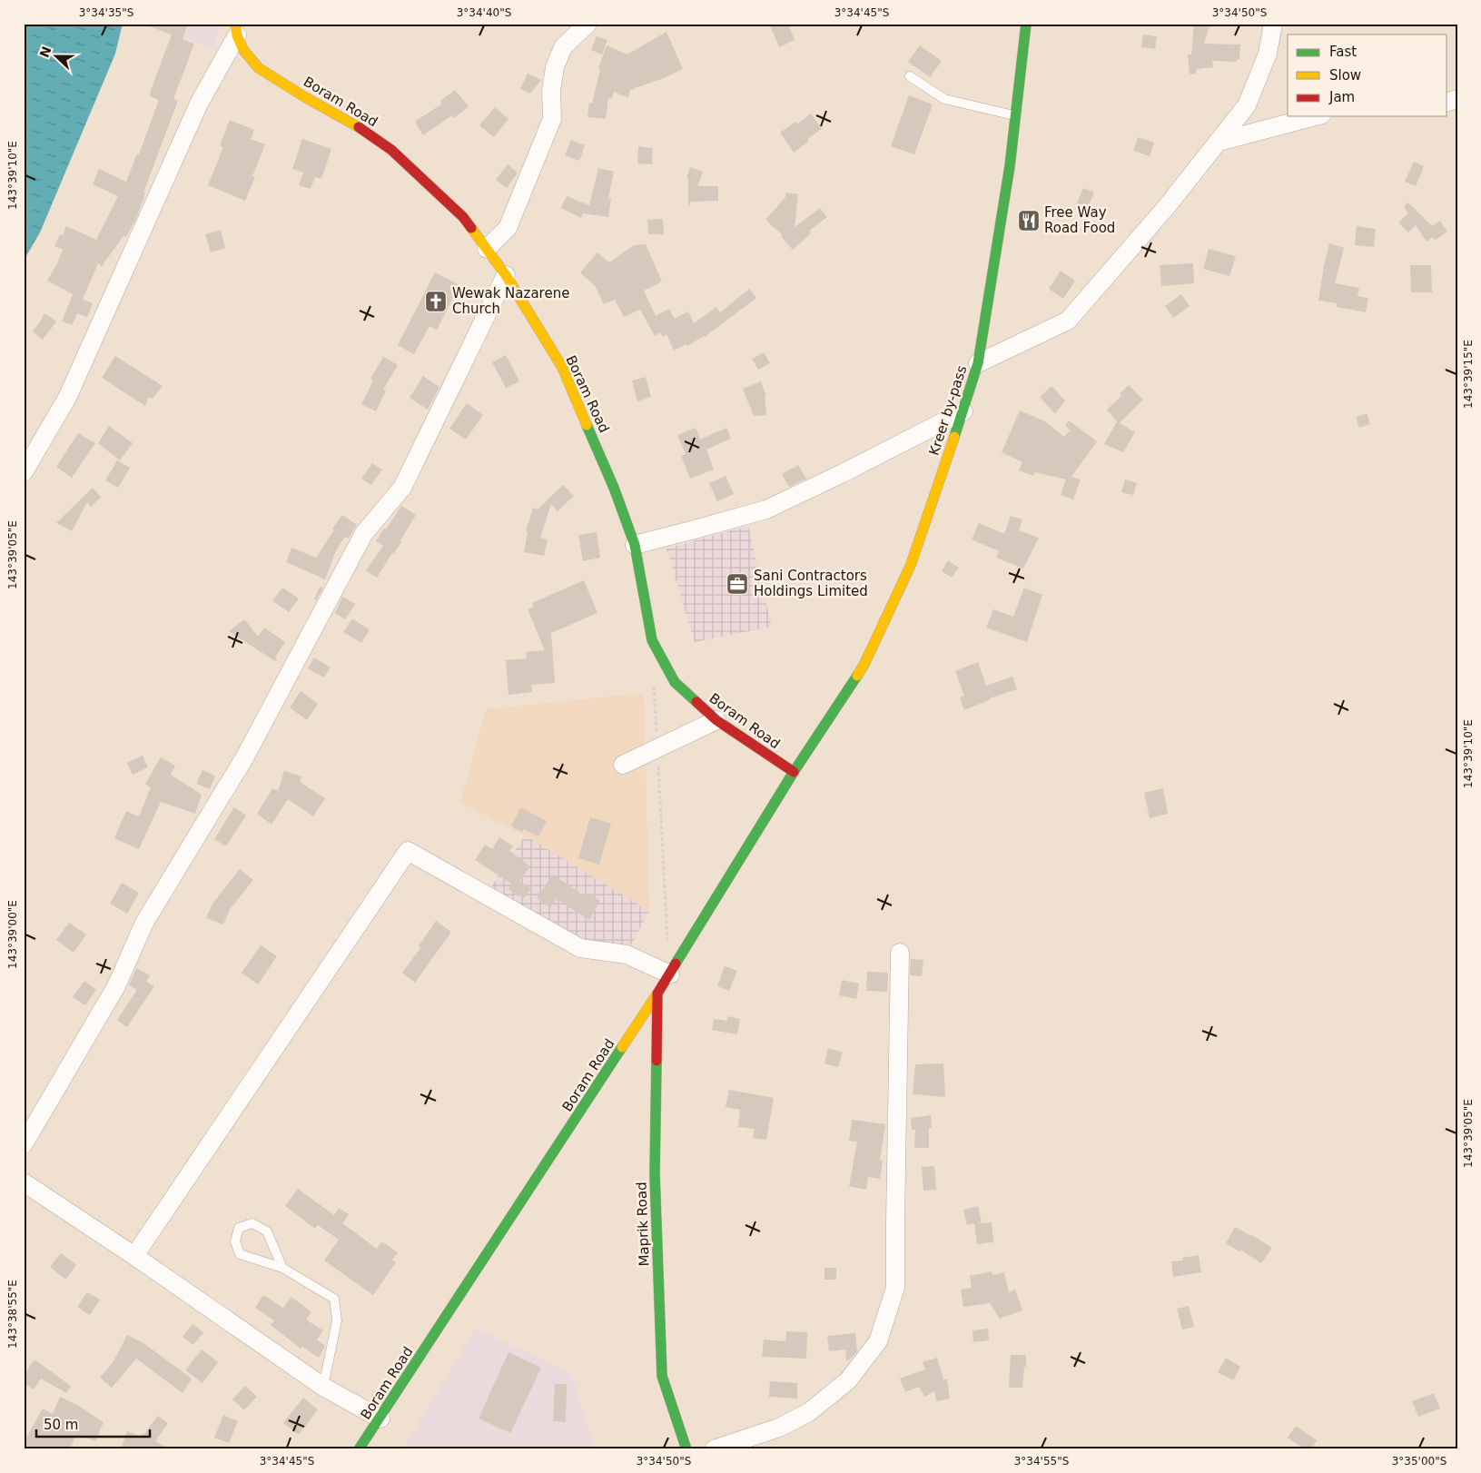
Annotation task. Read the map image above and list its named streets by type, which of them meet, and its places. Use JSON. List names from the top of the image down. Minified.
{"streets":{"main road":["Boram Road","Kreer by-pass","Maprik Road"]},"crossings":[["Boram Road","Kreer by-pass"],["Boram Road","Maprik Road"]],"places":{"restaurant":["Free Way Road Food"],"church":["Wewak Nazarene Church"],"office":["Sani Contractors Holdings Limited"]},"legend":["Fast","Slow","Jam"],"scale_bar":"50 m","north":"left","coordinates":["3°34'35\"S","3°34'40\"S","3°34'45\"S","3°34'50\"S","143°39'10\"E","143°39'15\"E","143°39'05\"E","143°39'00\"E","143°38'55\"E","3°34'55\"S","3°35'00\"S"]}
